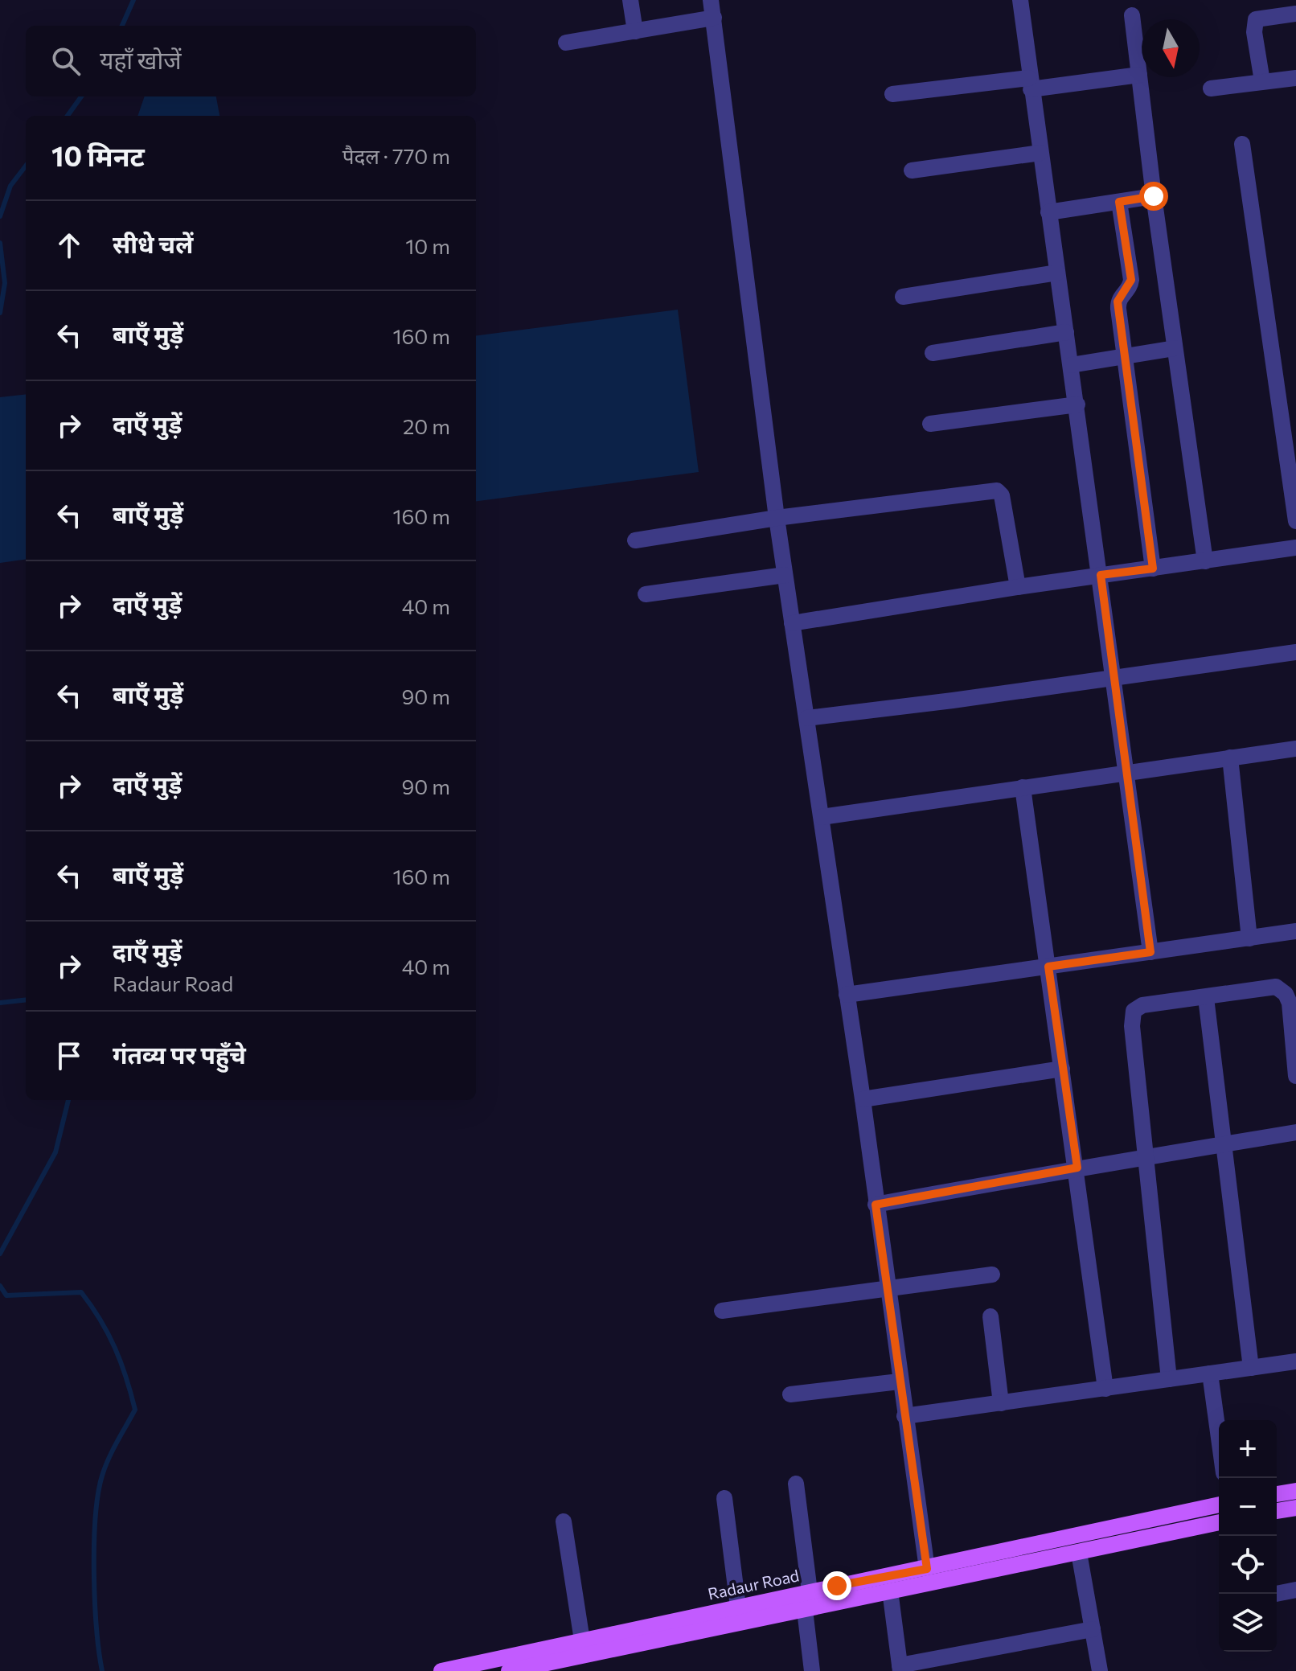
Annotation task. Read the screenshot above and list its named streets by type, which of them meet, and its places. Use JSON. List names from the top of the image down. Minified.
{"streets":{"main road":["Radaur Road"]},"north":"bottom","page":{"search":"यहाँ खोजें","heading":["10 मिनट","पैदल · 770 m"],"list":[["सीधे चलें","10 m"],["बाएँ मुड़ें","160 m"],["दाएँ मुड़ें","20 m"],["बाएँ मुड़ें","160 m"],["दाएँ मुड़ें","40 m"],["बाएँ मुड़ें","90 m"],["दाएँ मुड़ें","90 m"],["बाएँ मुड़ें","160 m"],["दाएँ मुड़ें","Radaur Road","40 m"],"गंतव्य पर पहुँचे"],"map_buttons":["+","−"]}}
